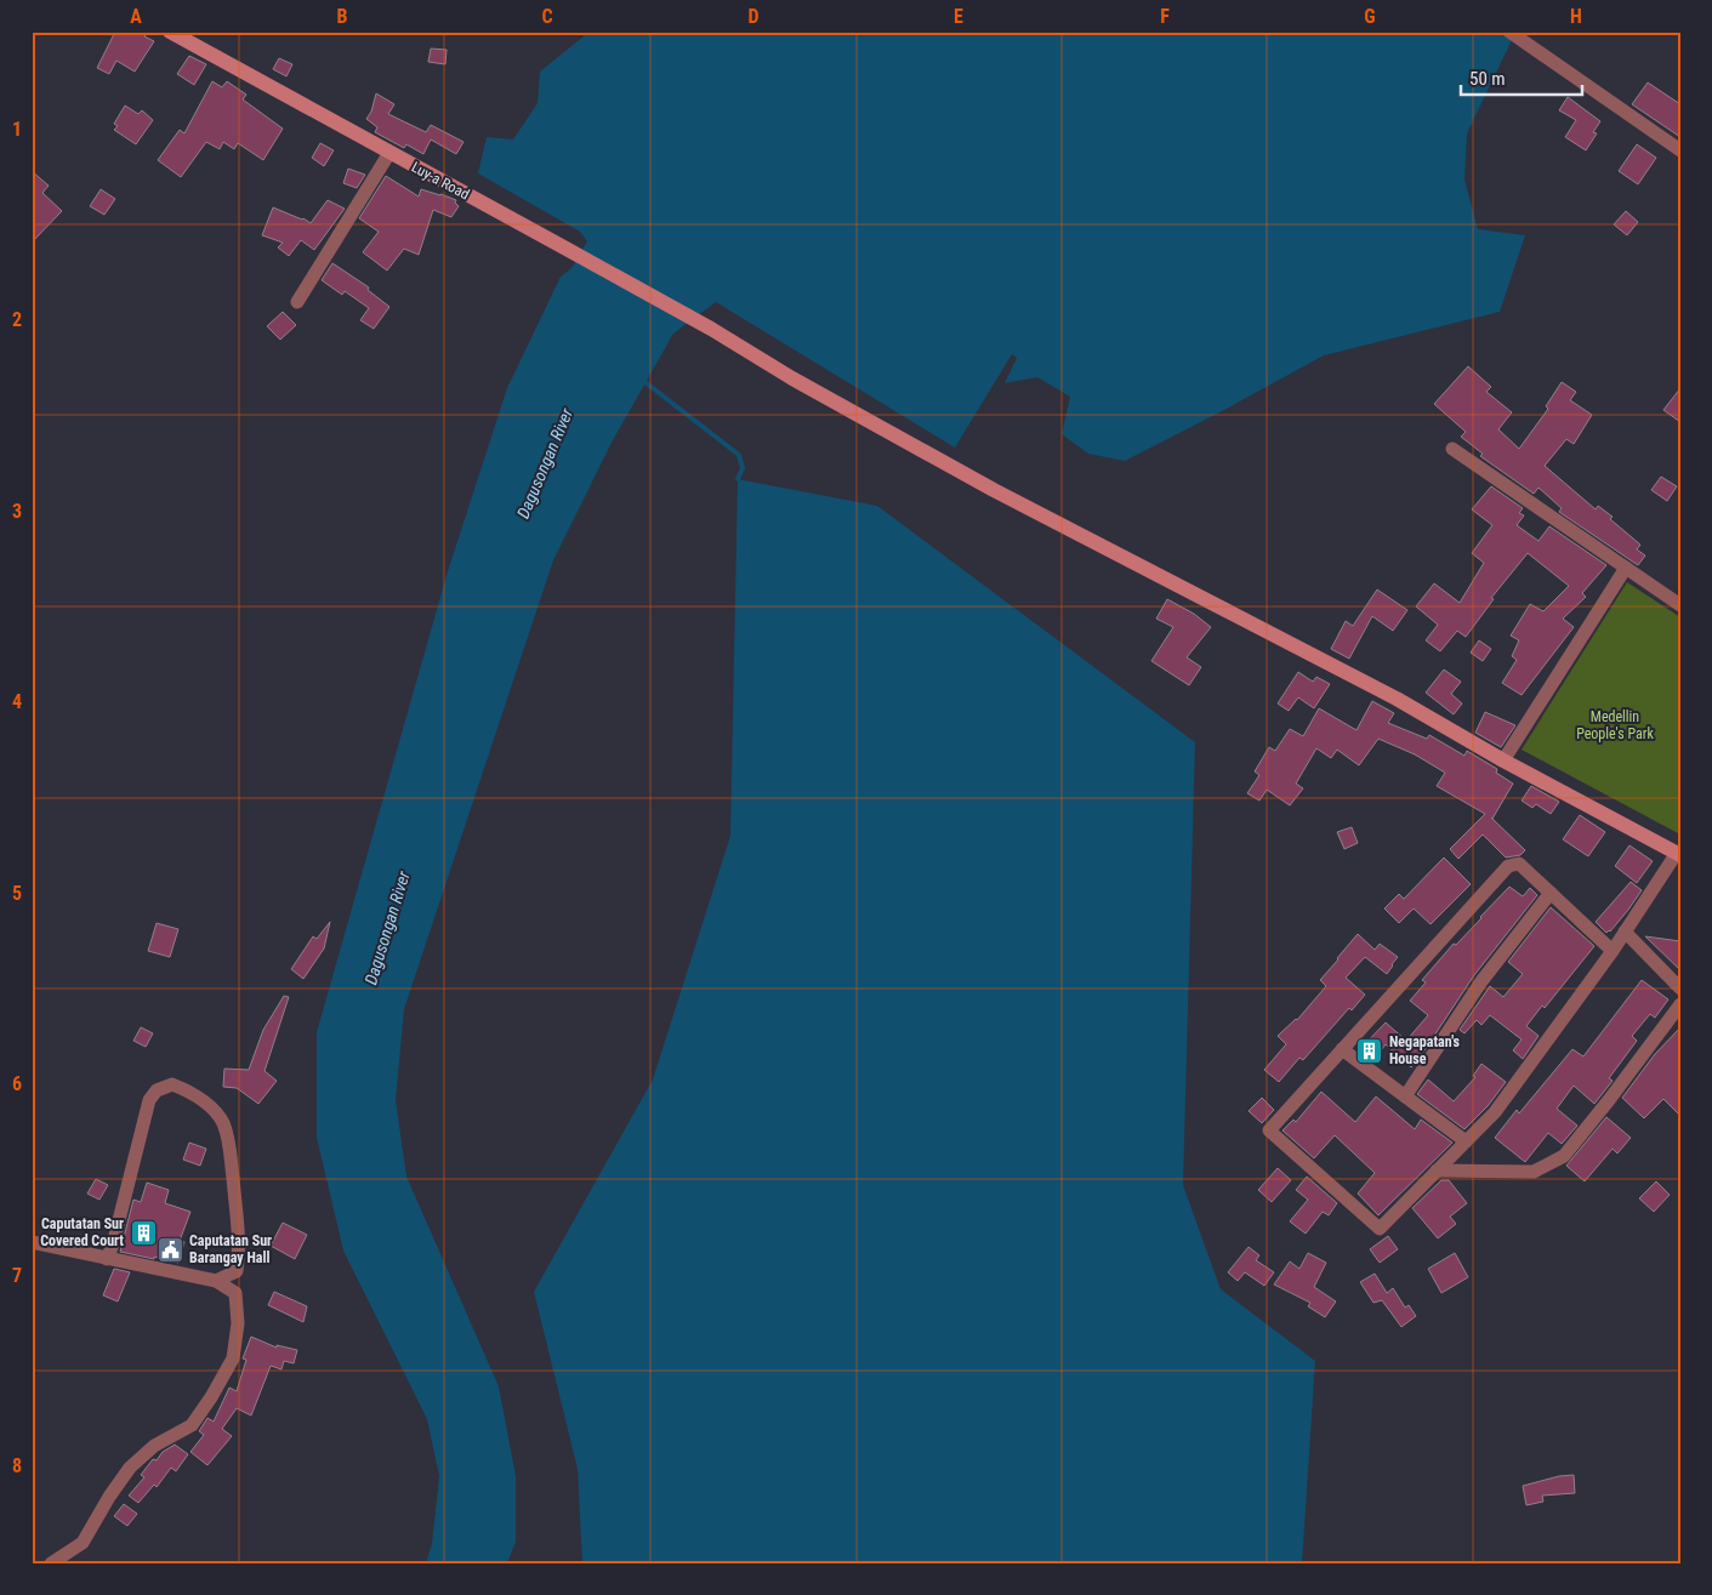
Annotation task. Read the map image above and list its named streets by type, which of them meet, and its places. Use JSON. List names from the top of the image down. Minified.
{"streets":{"main road":["Luy-a Road"]},"water":["Dagusongan River"],"parks":["Medellin People's Park"],"places":{"building":["Negapatan's House","Caputatan Sur Covered Court"],"public building":["Caputatan Sur Barangay Hall"]},"scale_bar":"50 m","grid":{"columns":["A","B","C","D","E","F","G","H"],"rows":["1","2","3","4","5","6","7","8"]}}
